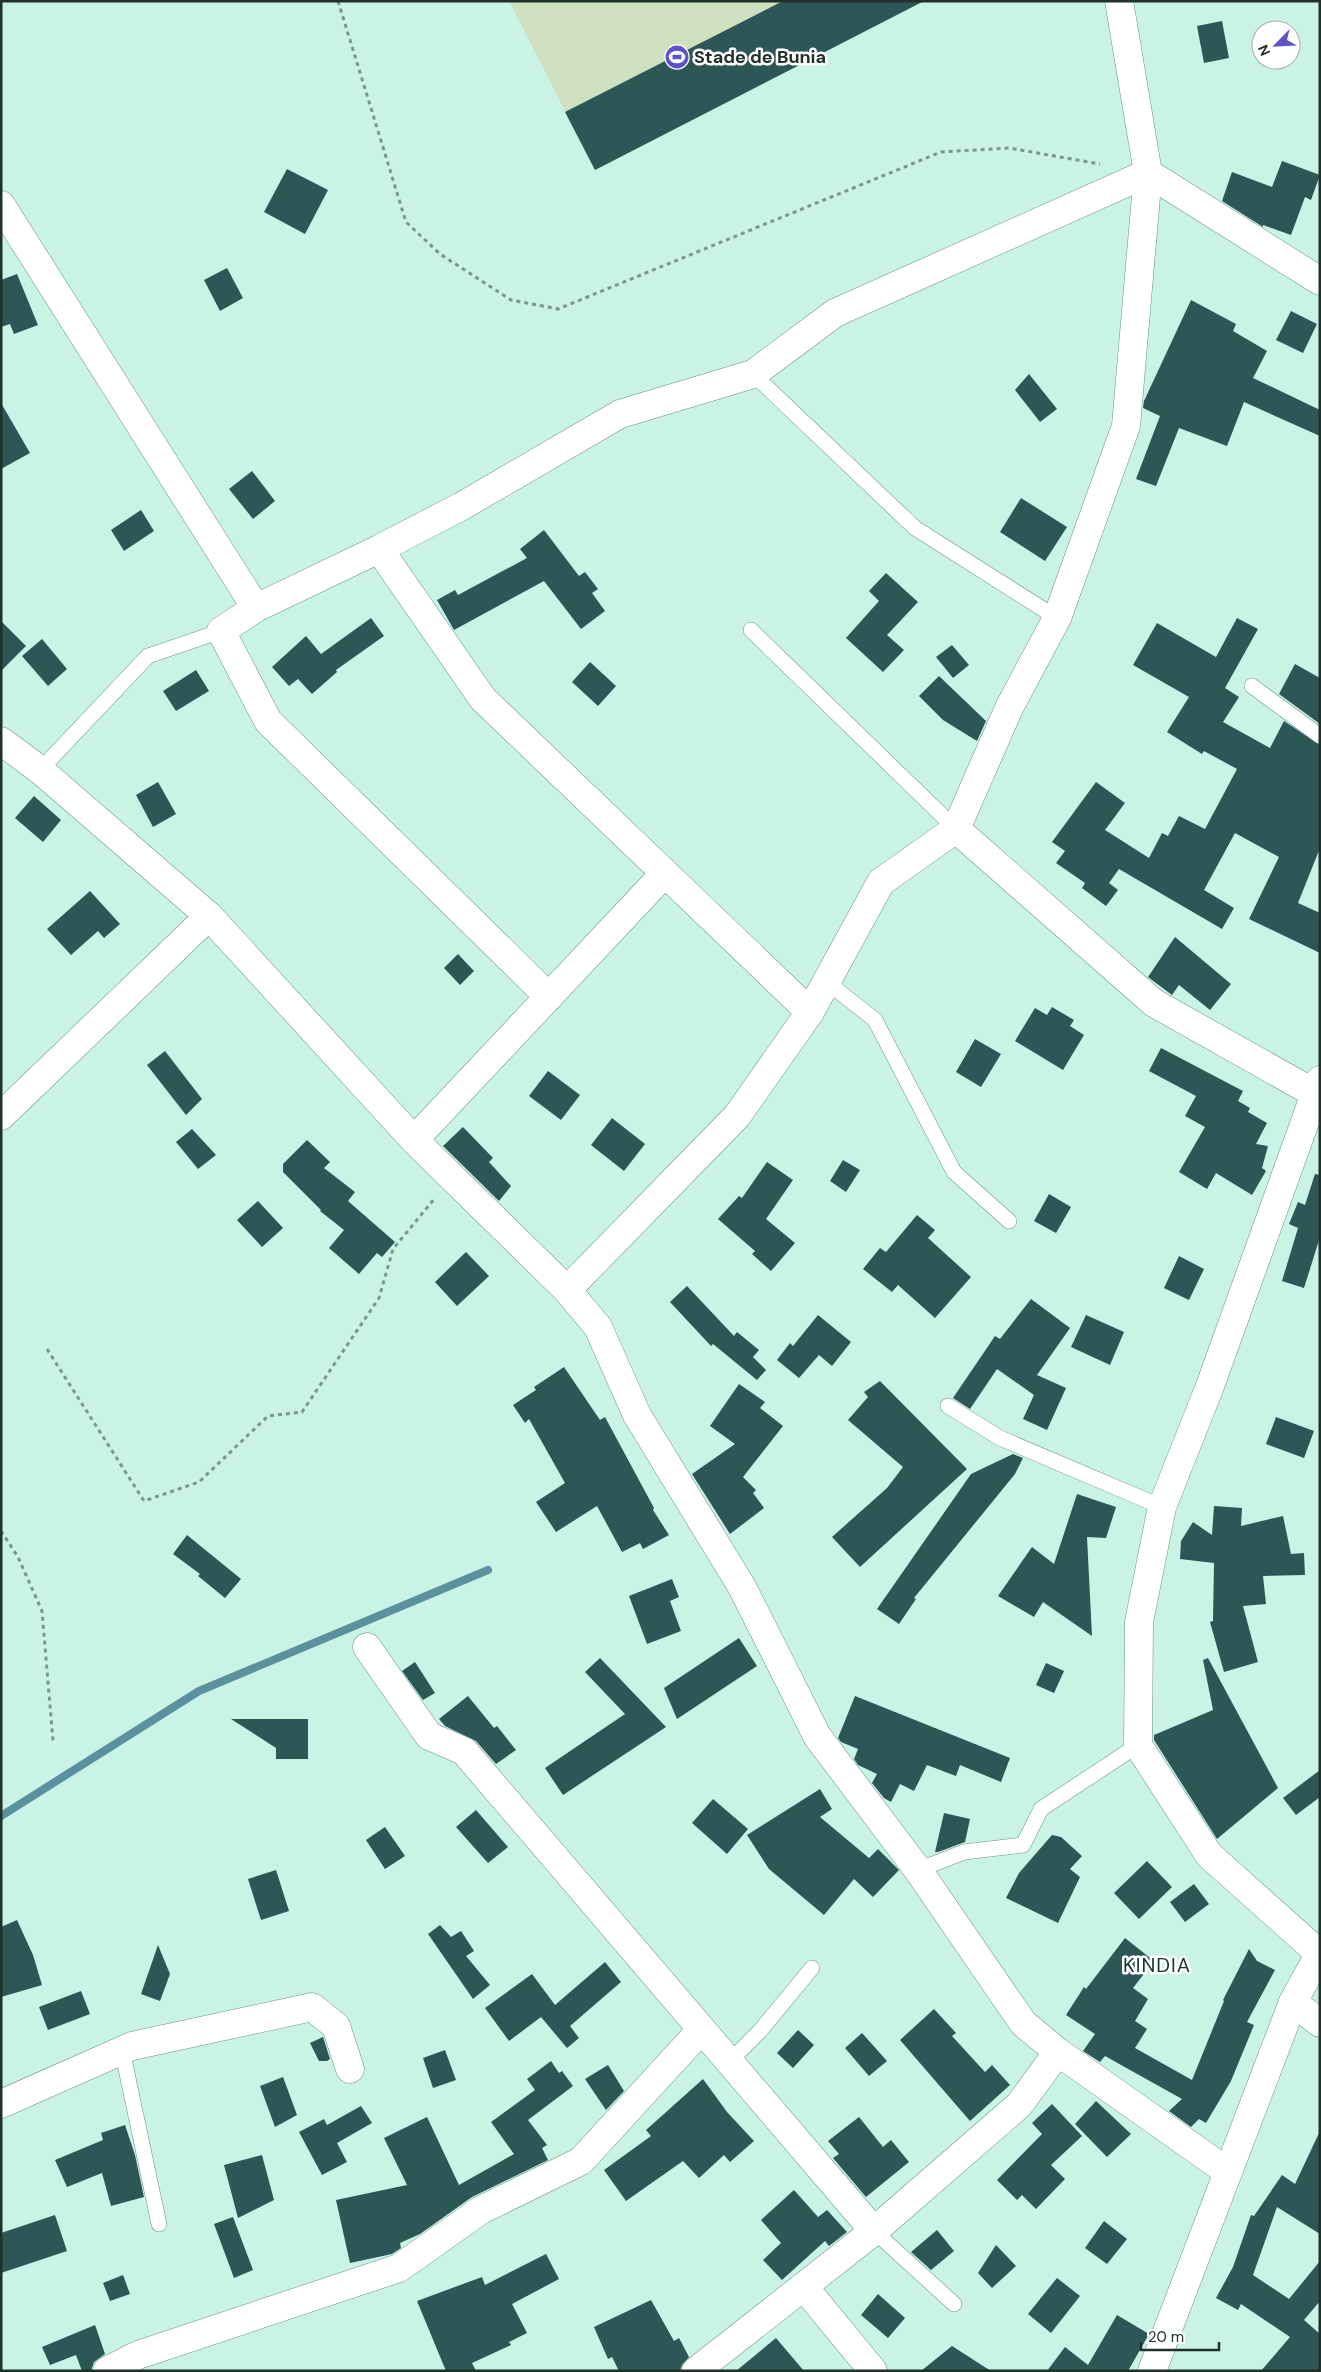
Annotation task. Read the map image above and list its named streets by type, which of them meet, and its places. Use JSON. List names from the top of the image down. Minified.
{"districts":["KINDIA"],"places":{"sports":["Stade de Bunia"]},"scale_bar":"20 m","north":"bottom left"}
